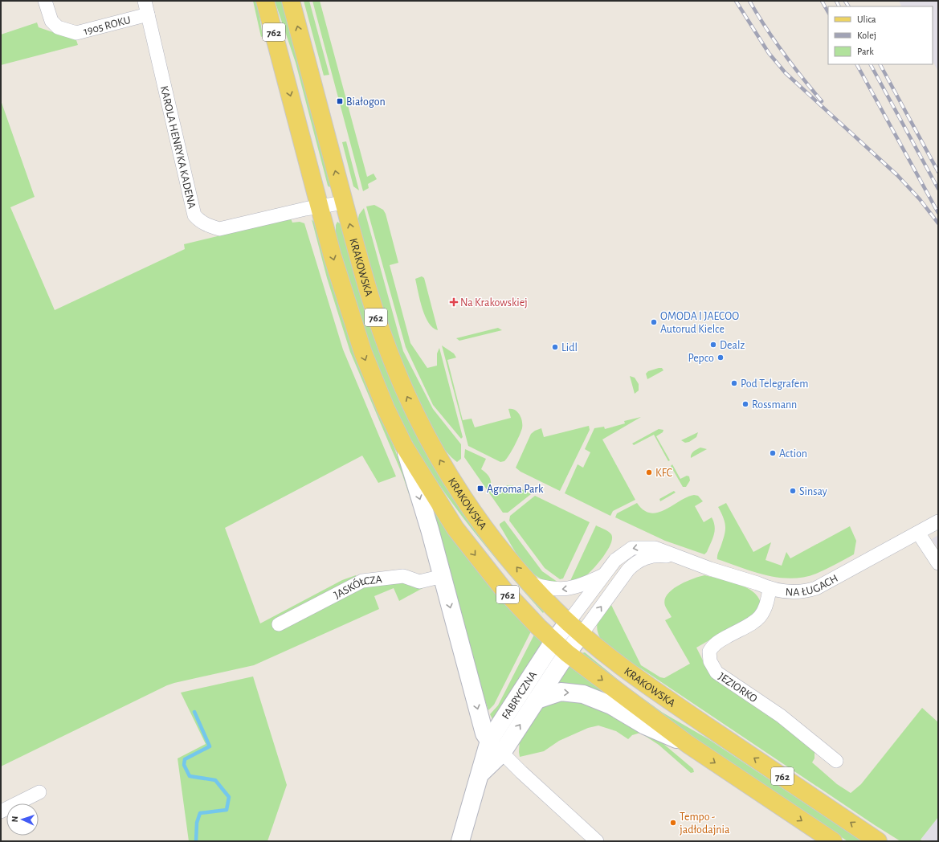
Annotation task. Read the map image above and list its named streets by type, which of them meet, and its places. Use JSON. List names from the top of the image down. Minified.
{"streets":{"main road":["762","KRAKOWSKA","FABRYCZNA"],"street":["1905 ROKU","KAROLA HENRYKA KADENA","NA ŁUGACH","JASKÓŁCZA","JEZIORKO"]},"crossings":[["1905 ROKU","KAROLA HENRYKA KADENA"],["KAROLA HENRYKA KADENA","KRAKOWSKA"],["KRAKOWSKA","NA ŁUGACH"],["KRAKOWSKA","FABRYCZNA"],["NA ŁUGACH","JEZIORKO"],["NA ŁUGACH","FABRYCZNA"]],"places":{"transit":["Białogon","Agroma Park"],"health":["Na Krakowskiej"],"other":["OMODA I JAECOO Autorud Kielce","Dealz","Lidl","Pepco","Pod Telegrafem","Rossmann","Action","KFC","Sinsay","Tempo - jadłodajnia"]},"legend":["Ulica","Kolej","Park"],"north":"left"}
